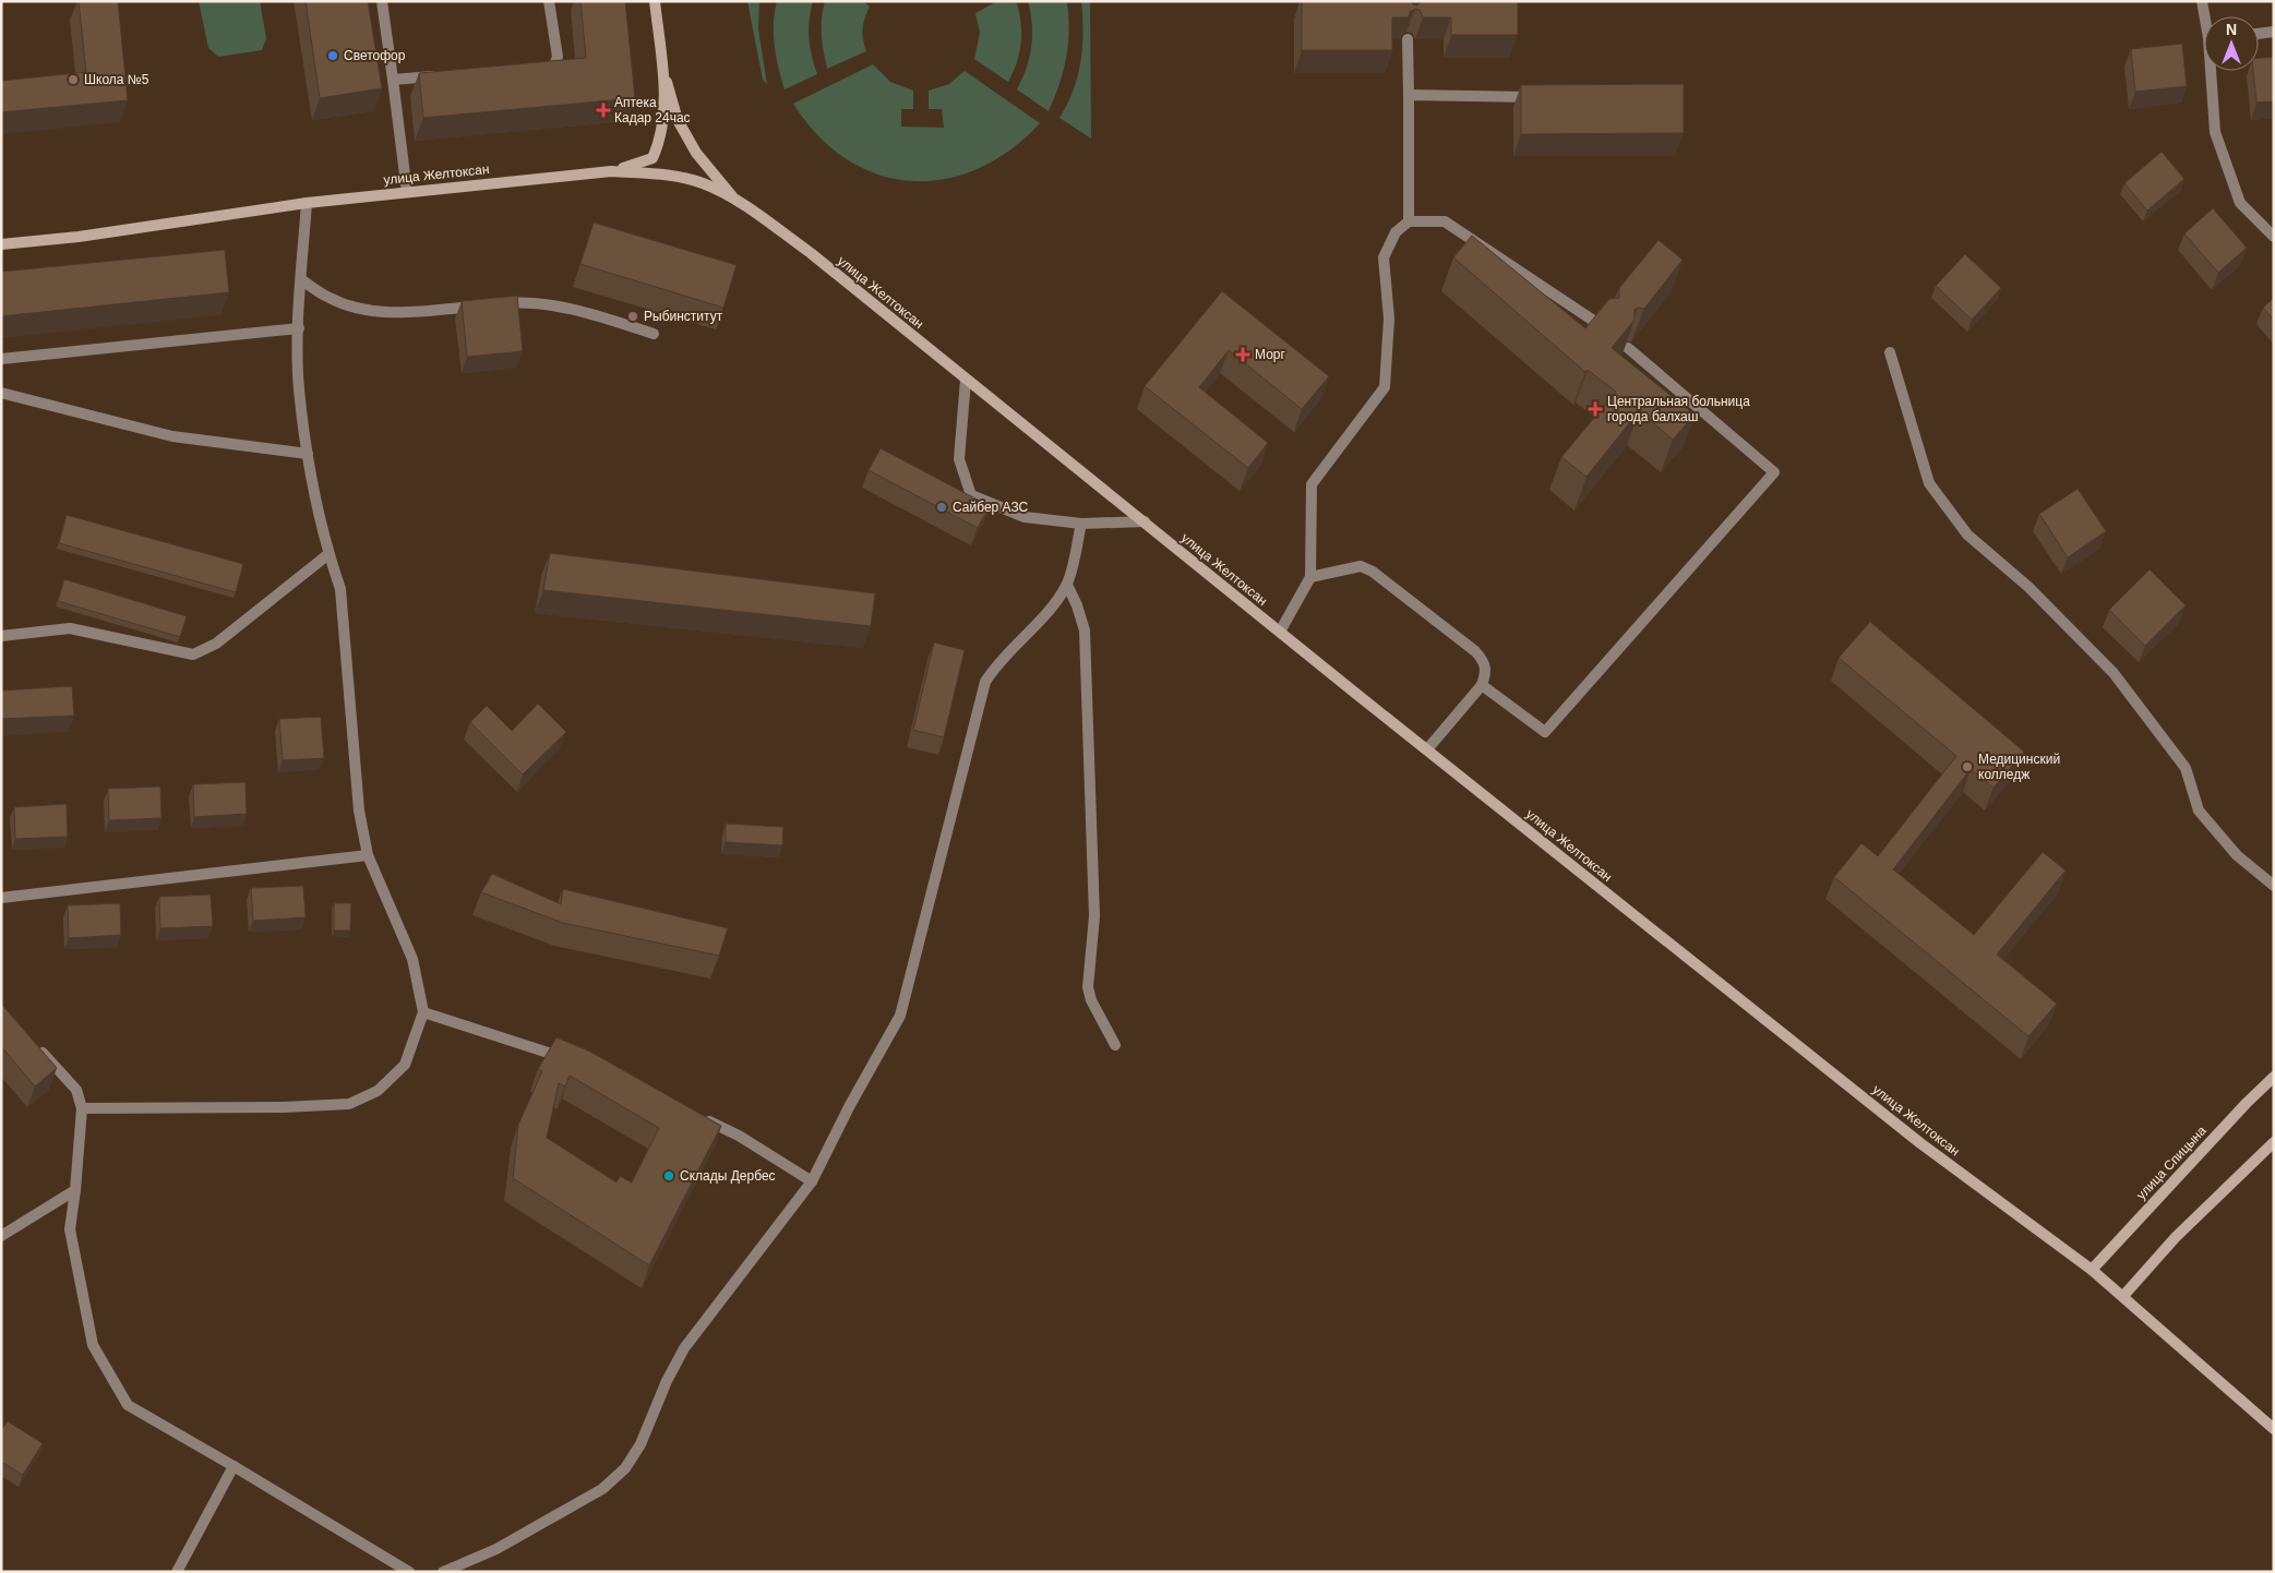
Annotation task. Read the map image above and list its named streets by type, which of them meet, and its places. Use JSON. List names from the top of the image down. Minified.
{"streets":{"main road":["улица Желтоксан","улица Спицына"]},"crossings":[["улица Желтоксан","улица Спицына"]],"places":{"other":["Светофор","Школа №5","Рыбинститут","Сайбер АЗС","Медицинский колледж","Склады Дербес"],"health":["Аптека Кадар 24час","Морг","Центральная больница города балхаш"]},"north":"top"}
